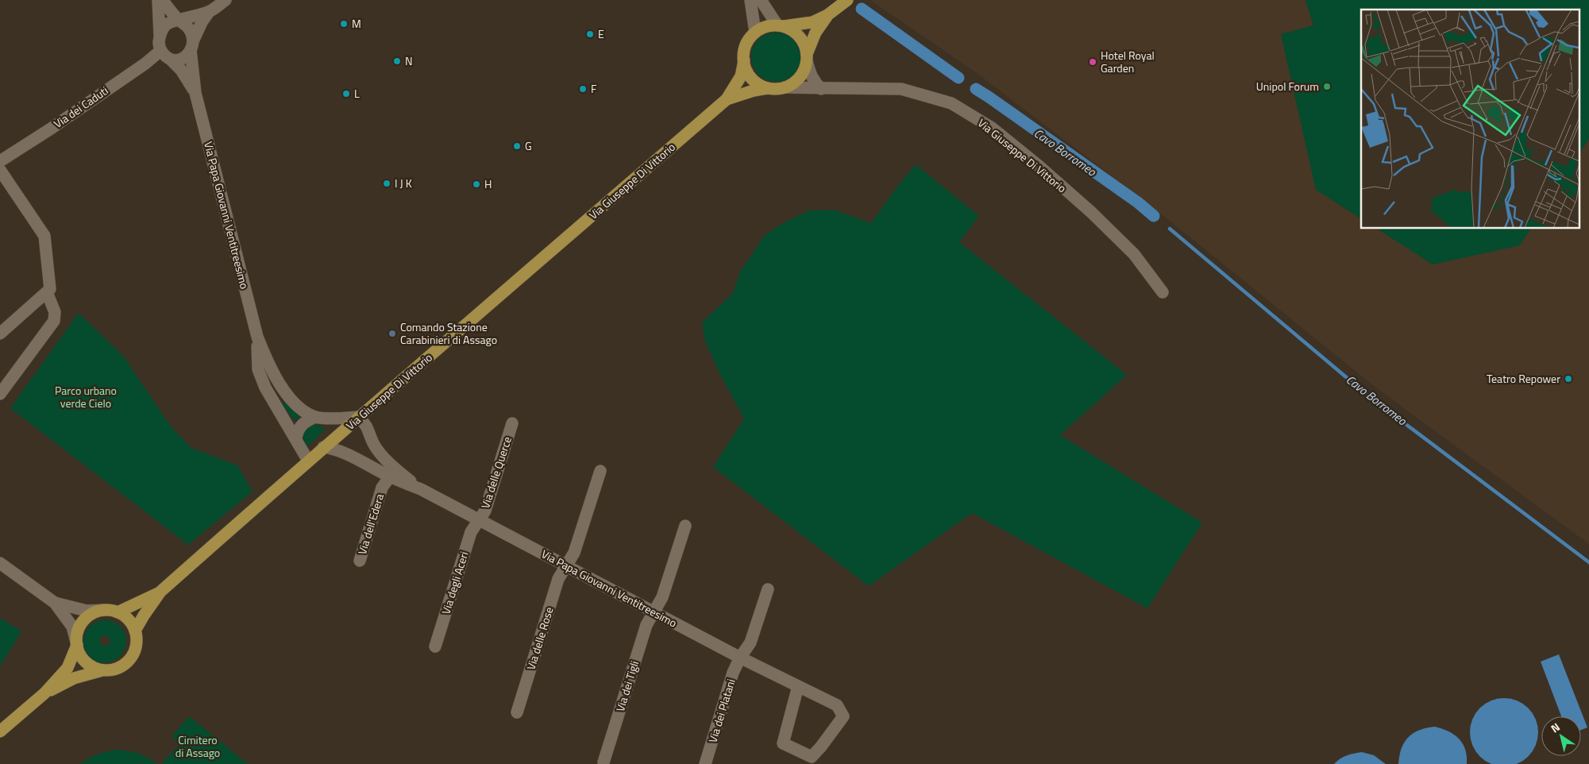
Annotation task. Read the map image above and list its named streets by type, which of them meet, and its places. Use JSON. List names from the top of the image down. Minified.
{"streets":{"main road":["Via Giuseppe Di Vittorio"],"street":["Via dei Caduti","Via Papa Giovanni Ventitreesimo","Via delle Querce","Via dell'Edera","Via degli Aceri","Via delle Rose","Via dei Tigli","Via dei Platani"]},"crossings":[["Via dei Caduti","Via Papa Giovanni Ventitreesimo"],["Via Giuseppe Di Vittorio","Via Papa Giovanni Ventitreesimo"],["Via Papa Giovanni Ventitreesimo","Via delle Querce"],["Via Papa Giovanni Ventitreesimo","Via dell'Edera"],["Via Papa Giovanni Ventitreesimo","Via degli Aceri"],["Via Papa Giovanni Ventitreesimo","Via delle Rose"],["Via Papa Giovanni Ventitreesimo","Via dei Tigli"],["Via Papa Giovanni Ventitreesimo","Via dei Platani"],["Via delle Querce","Via degli Aceri"]],"water":["Cavo Borromeo"],"parks":["Parco urbano verde Cielo","Cimitero di Assago"],"places":["M","E","N","Hotel Royal Garden","Unipol Forum","F","L","G","I J K","H","Comando Stazione Carabinieri di Assago","Teatro Repower"],"north":"top left"}
